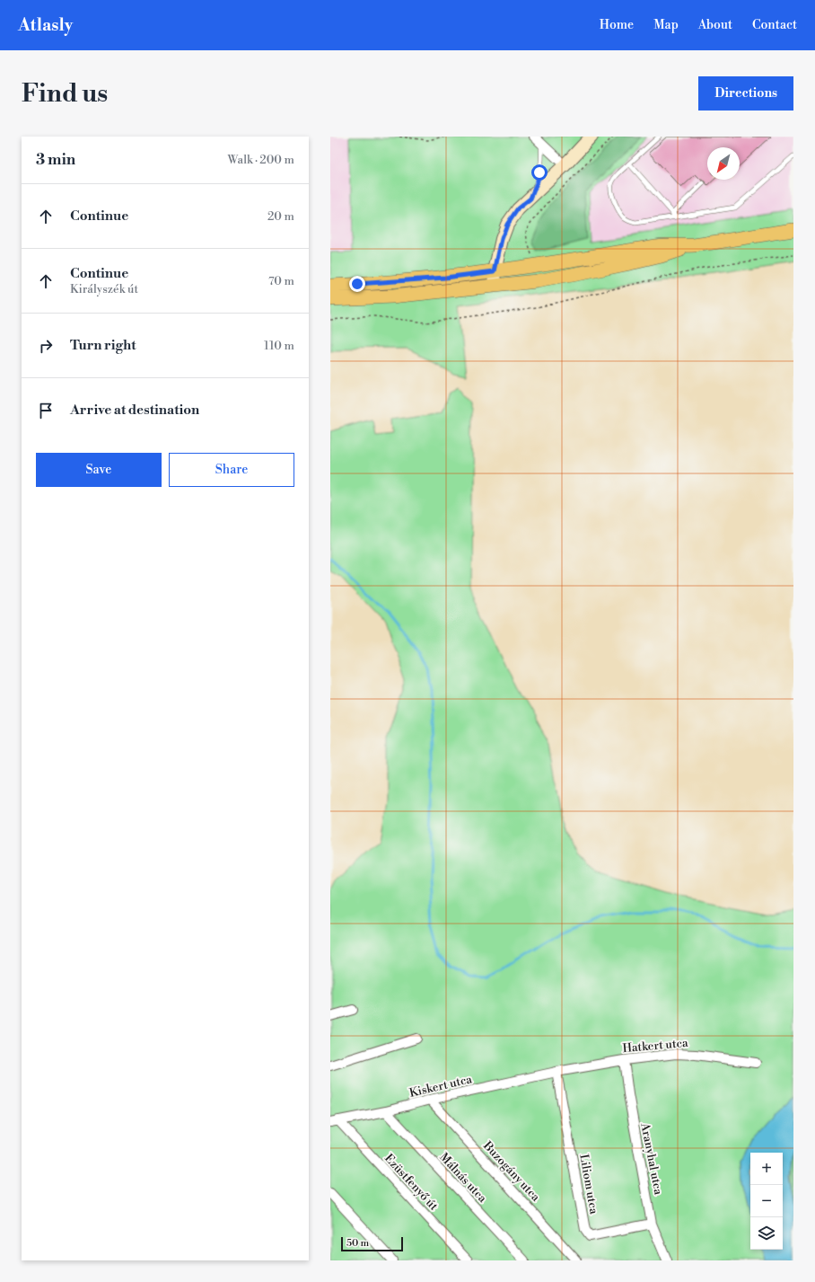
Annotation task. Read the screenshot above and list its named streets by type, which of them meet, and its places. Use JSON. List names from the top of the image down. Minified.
{"streets":{"street":["Hatkert utca","Kiskert utca","Aranyhal utca","Buzogány utca","Málnás utca","Ezüstfenyő út","Liliom utca"]},"crossings":[["Hatkert utca","Kiskert utca"],["Hatkert utca","Aranyhal utca"],["Hatkert utca","Liliom utca"],["Kiskert utca","Buzogány utca"],["Kiskert utca","Málnás utca"],["Kiskert utca","Ezüstfenyő út"],["Kiskert utca","Liliom utca"],["Aranyhal utca","Liliom utca"]],"scale_bar":"50 m","north":"bottom left","page":{"header":"Atlasly","nav":["Home","Map","About","Contact"],"buttons":["Directions",["Save","Share"]],"title":"Find us","heading":["3 min","Walk · 200 m"],"list":[["Continue","20 m"],["Continue","Királyszék út","70 m"],["Turn right","110 m"],"Arrive at destination"],"map_buttons":["+","−"],"scale":"50 m"}}
